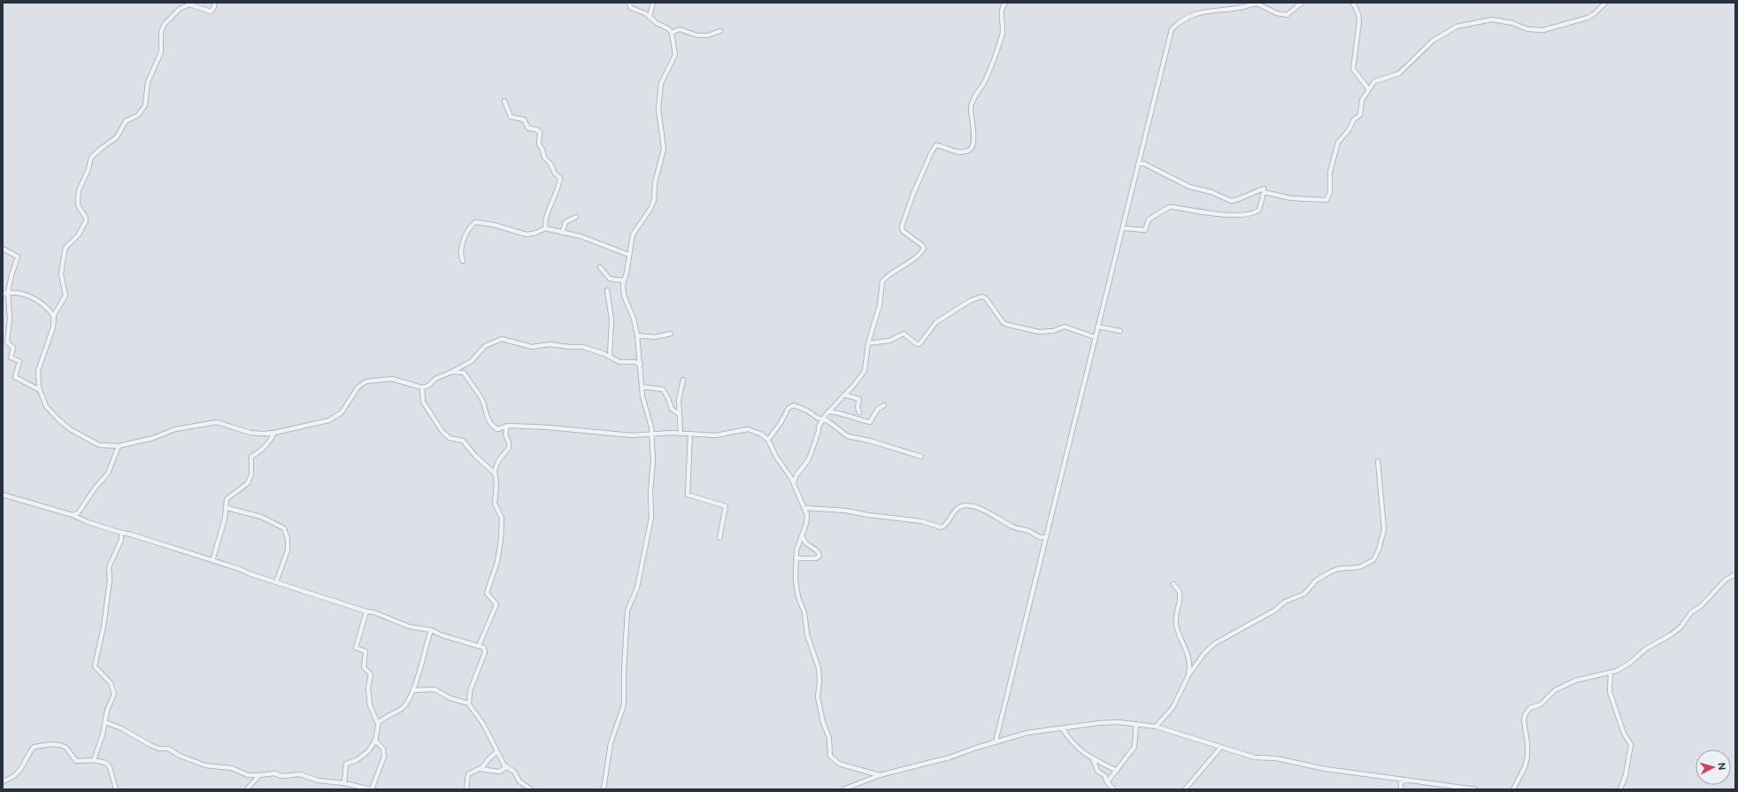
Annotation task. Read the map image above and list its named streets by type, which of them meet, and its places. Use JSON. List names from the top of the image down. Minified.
{"north":"right"}
